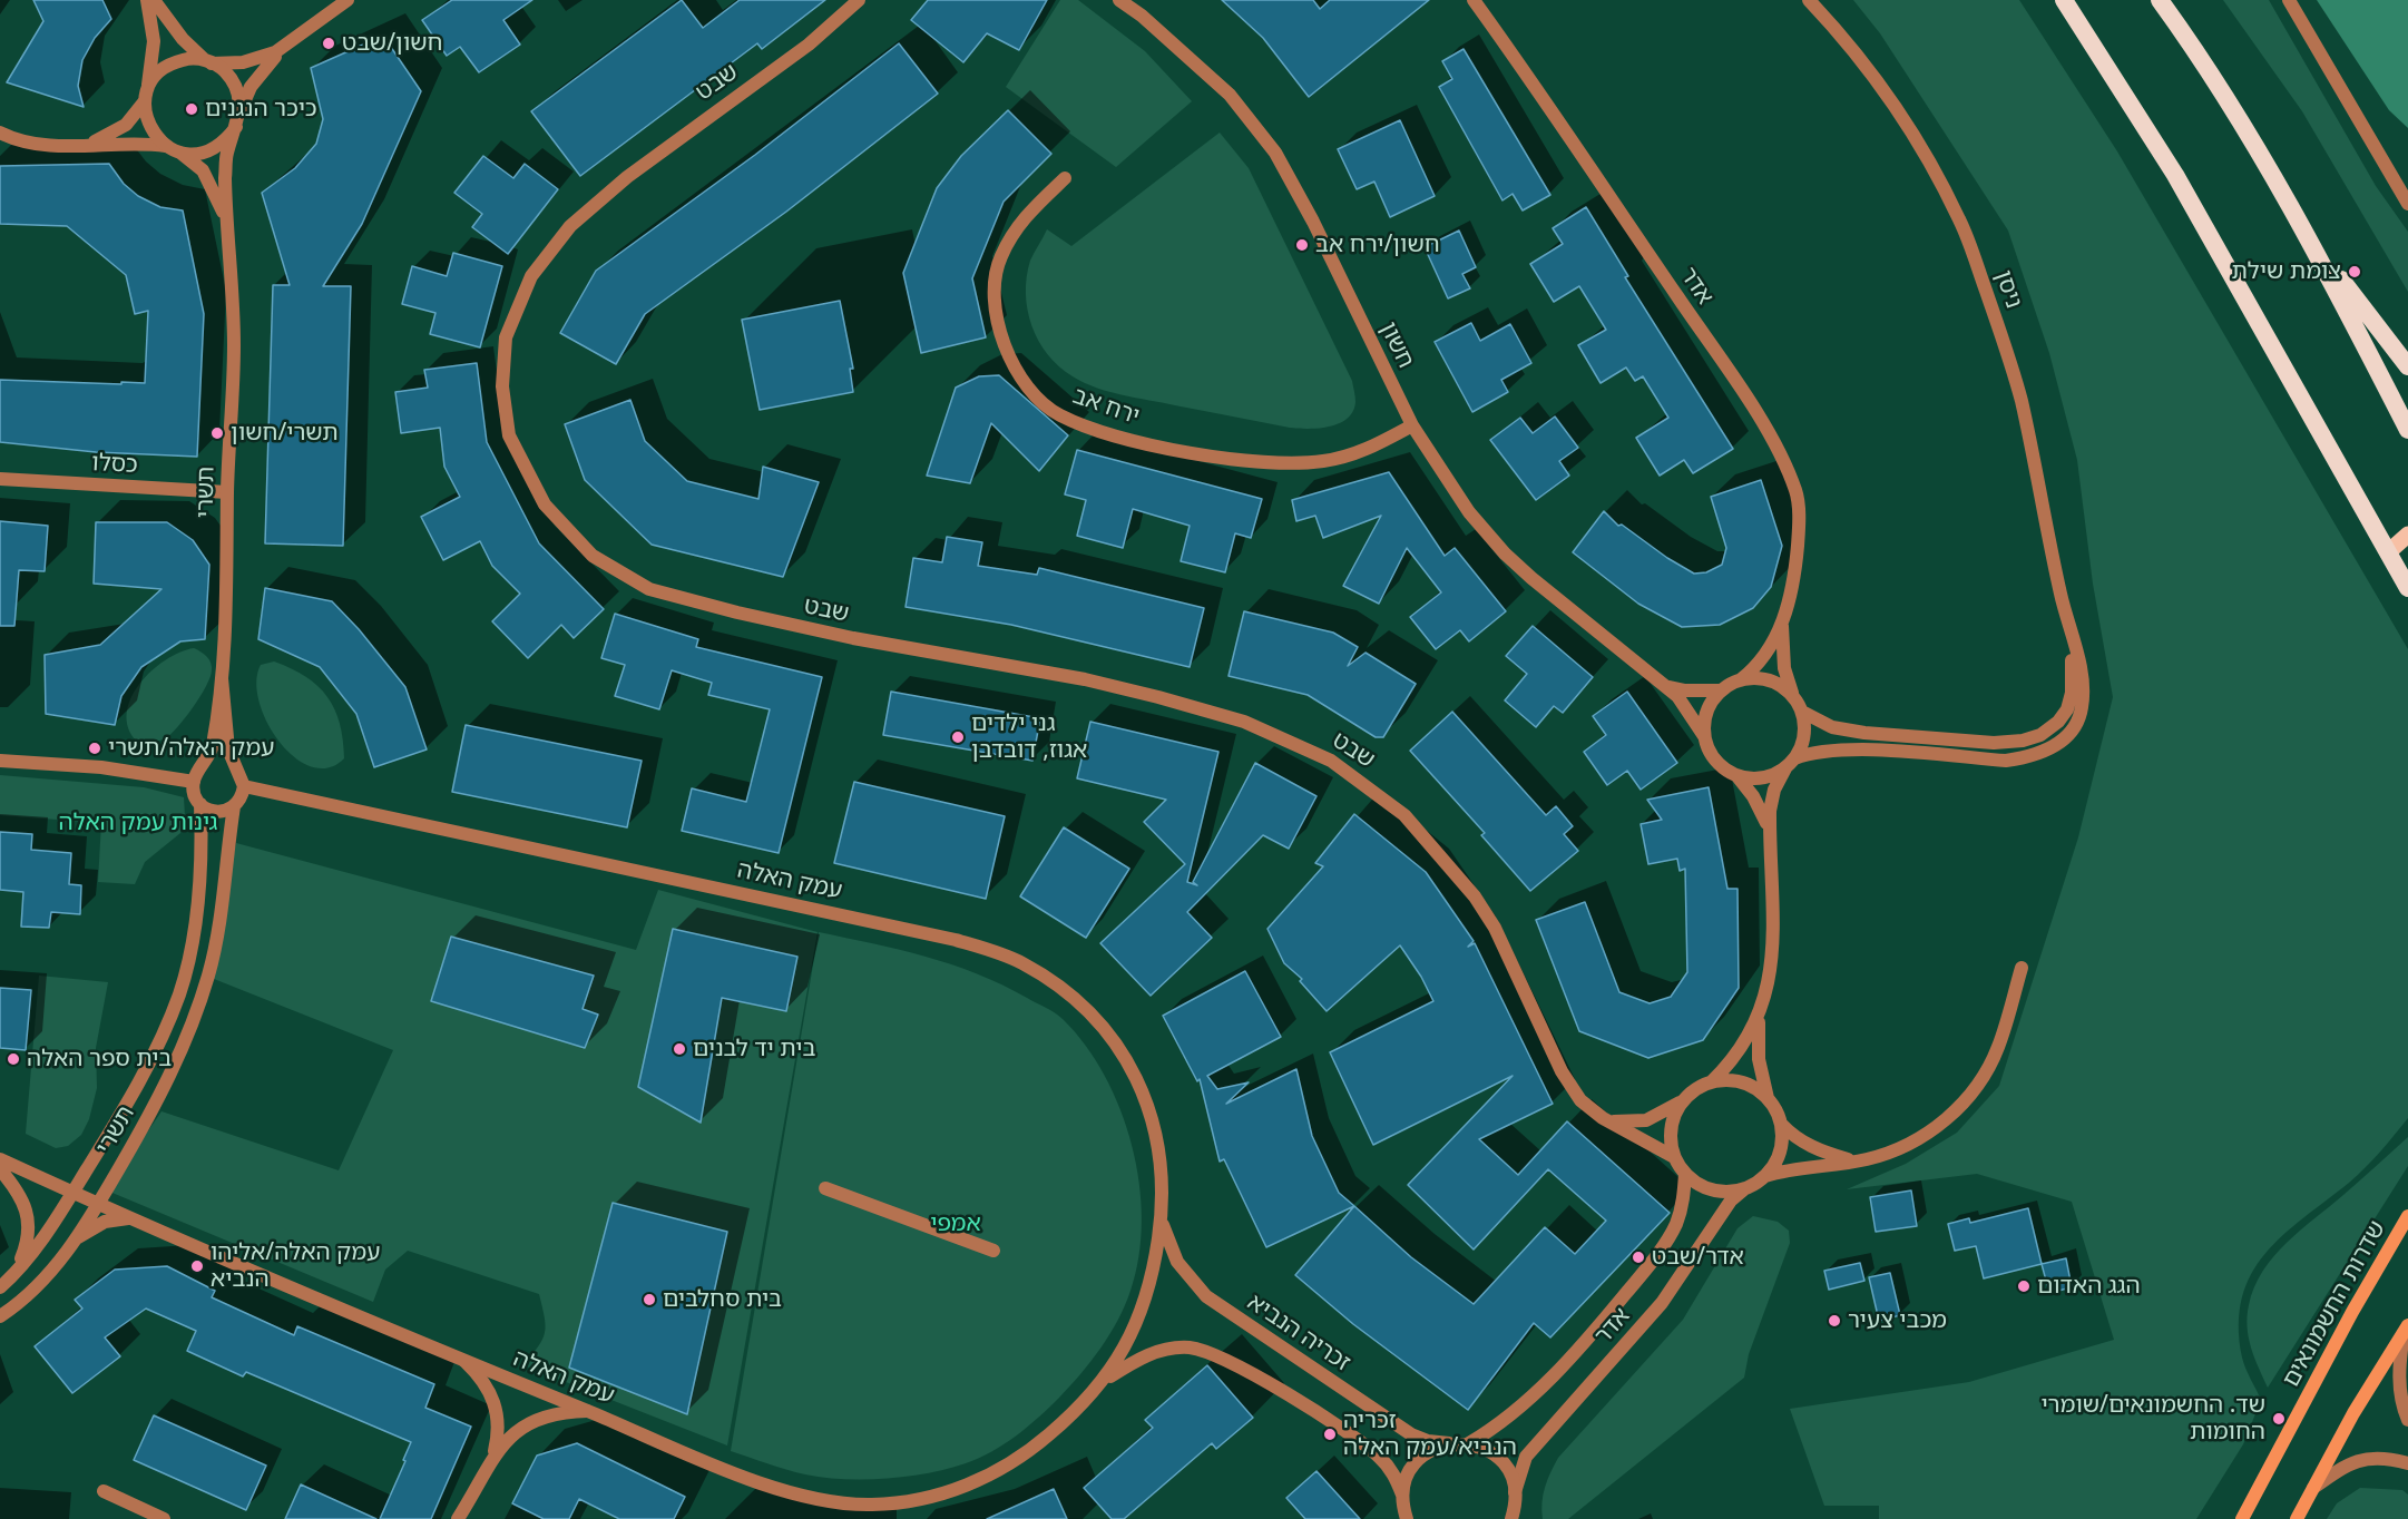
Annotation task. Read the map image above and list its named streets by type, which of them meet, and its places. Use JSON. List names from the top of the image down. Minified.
{"streets":{"main road":["שדרות החשמונאים"],"street":["שבט","אדר","ניסן","חשון","ירח אב","כסלו","תשרי","עמק האלה","זכריה הנביא"]},"crossings":[["שבט","אדר"],["אדר","ניסן"],["אדר","חשון"],["אדר","זכריה הנביא"],["ניסן","חשון"],["חשון","ירח אב"],["כסלו","תשרי"],["תשרי","עמק האלה"],["עמק האלה","זכריה הנביא"]],"parks":["גינות עמק האלה","אמפי"],"places":["חשון/שבט","כיכר הנגנים","חשון/ירח אב","צומת שילת","תשרי/חשון","גני ילדים אגוז, דובדבן","עמק האלה/תשרי","בית יד לבנים","בית ספר האלה","אדר/שבט","עמק האלה/אליהו הנביא","הגג האדום","בית סחלבים","מכבי צעיר","שד. החשמונאים/שומרי החומות","זכריה הנביא/עמק האלה"]}
